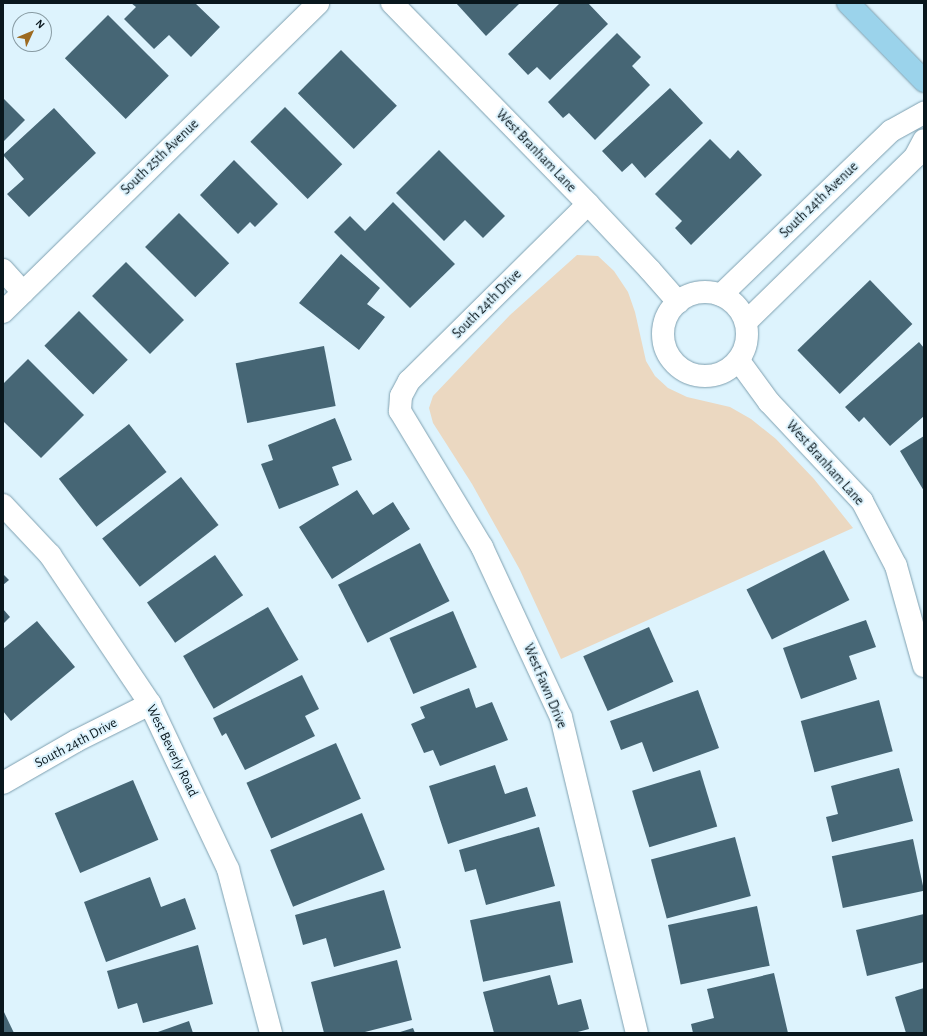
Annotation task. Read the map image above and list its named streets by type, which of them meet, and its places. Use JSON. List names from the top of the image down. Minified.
{"streets":{"street":["West Branham Lane","South 25th Avenue","South 24th Avenue","South 24th Drive","West Fawn Drive","West Beverly Road"]},"crossings":[["West Branham Lane","South 24th Avenue"],["West Branham Lane","South 24th Drive"],["South 24th Drive","West Fawn Drive"],["South 24th Drive","West Beverly Road"]],"north":"top right"}
